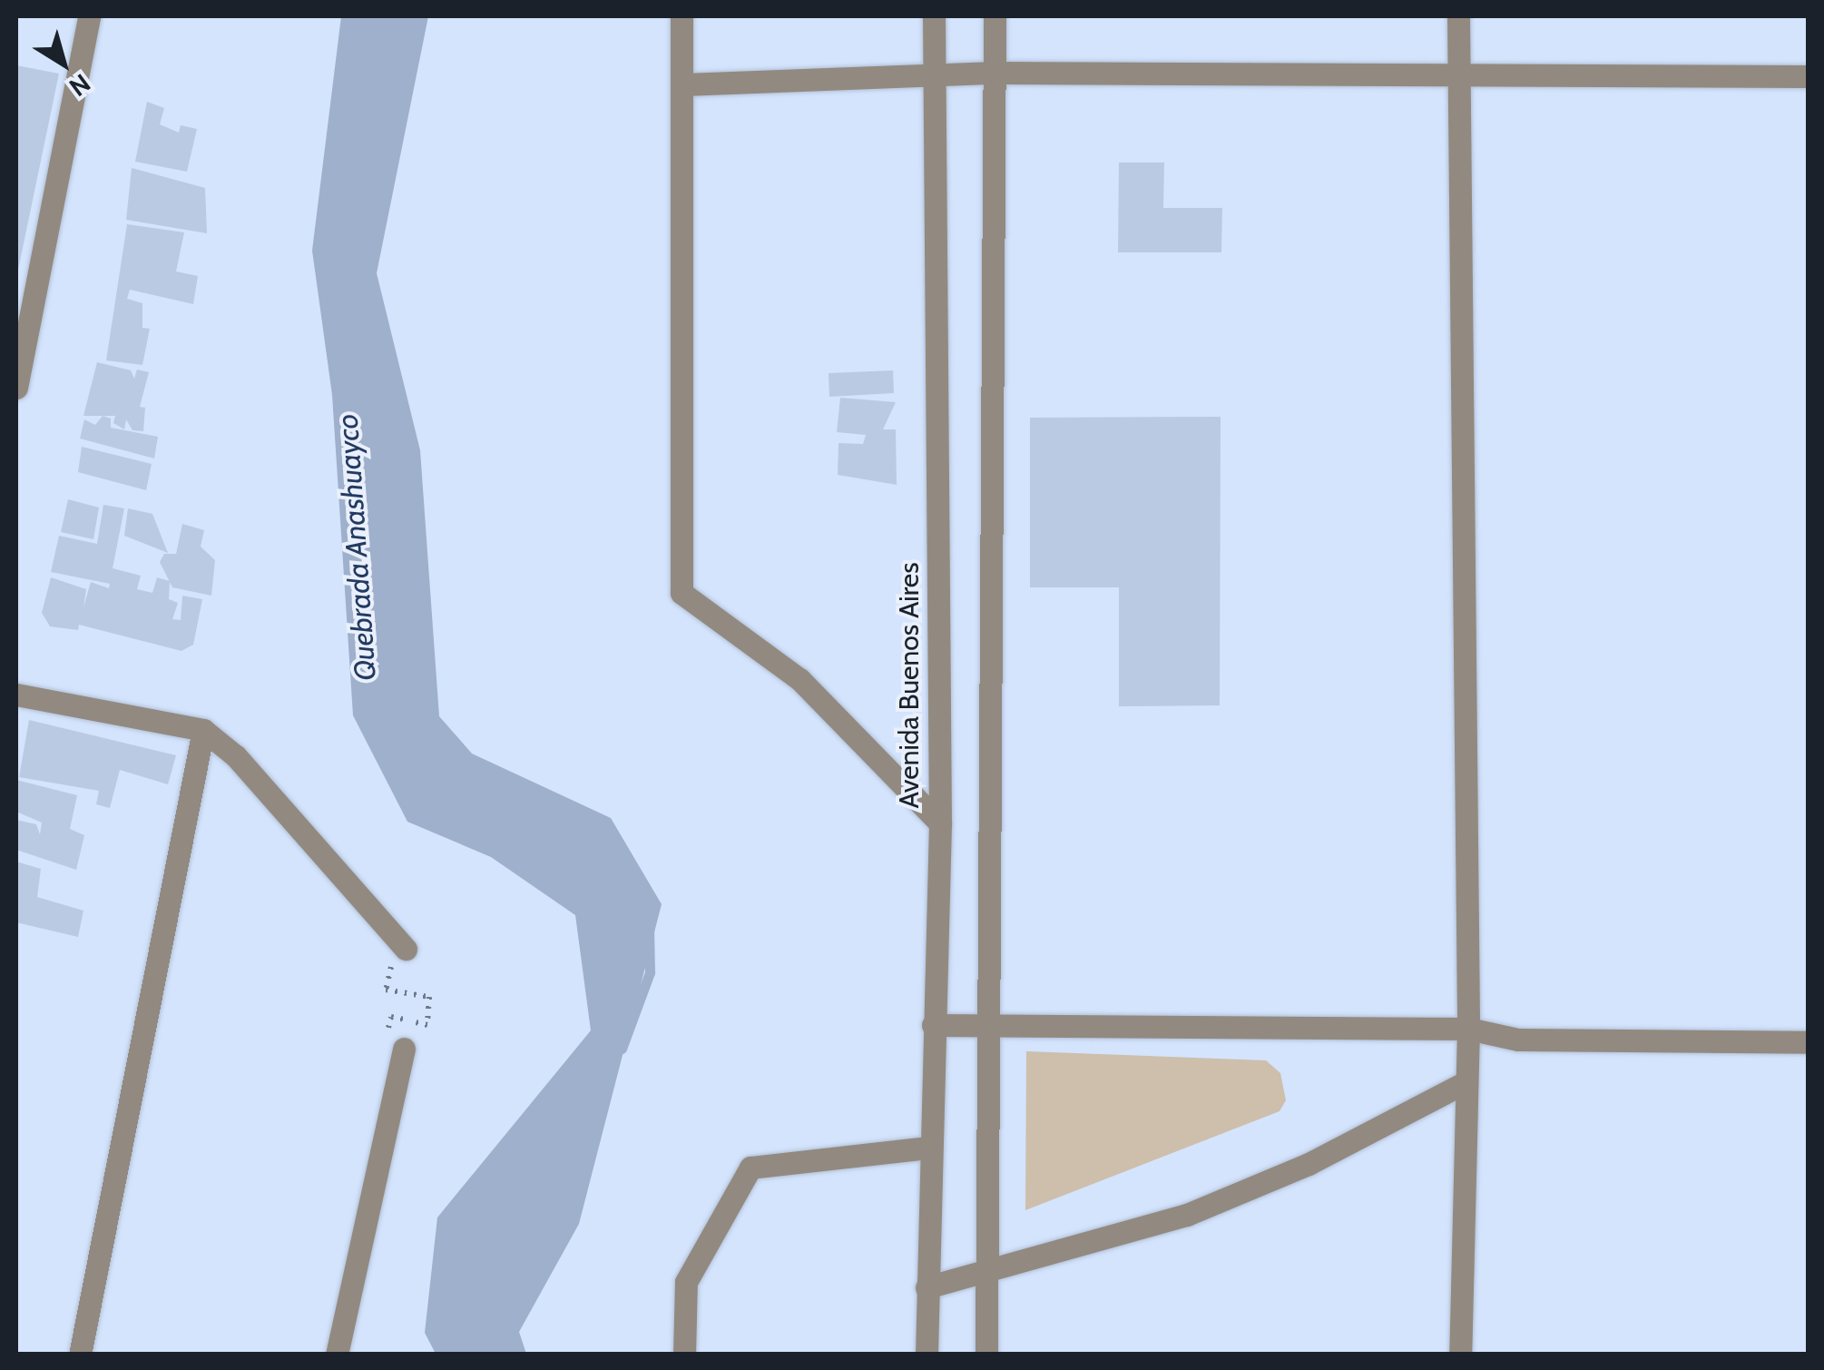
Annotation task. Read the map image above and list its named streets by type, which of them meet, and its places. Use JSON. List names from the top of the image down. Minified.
{"streets":{"street":["Avenida Buenos Aires"]},"water":["Quebrada Anashuayco"],"north":"bottom right"}
